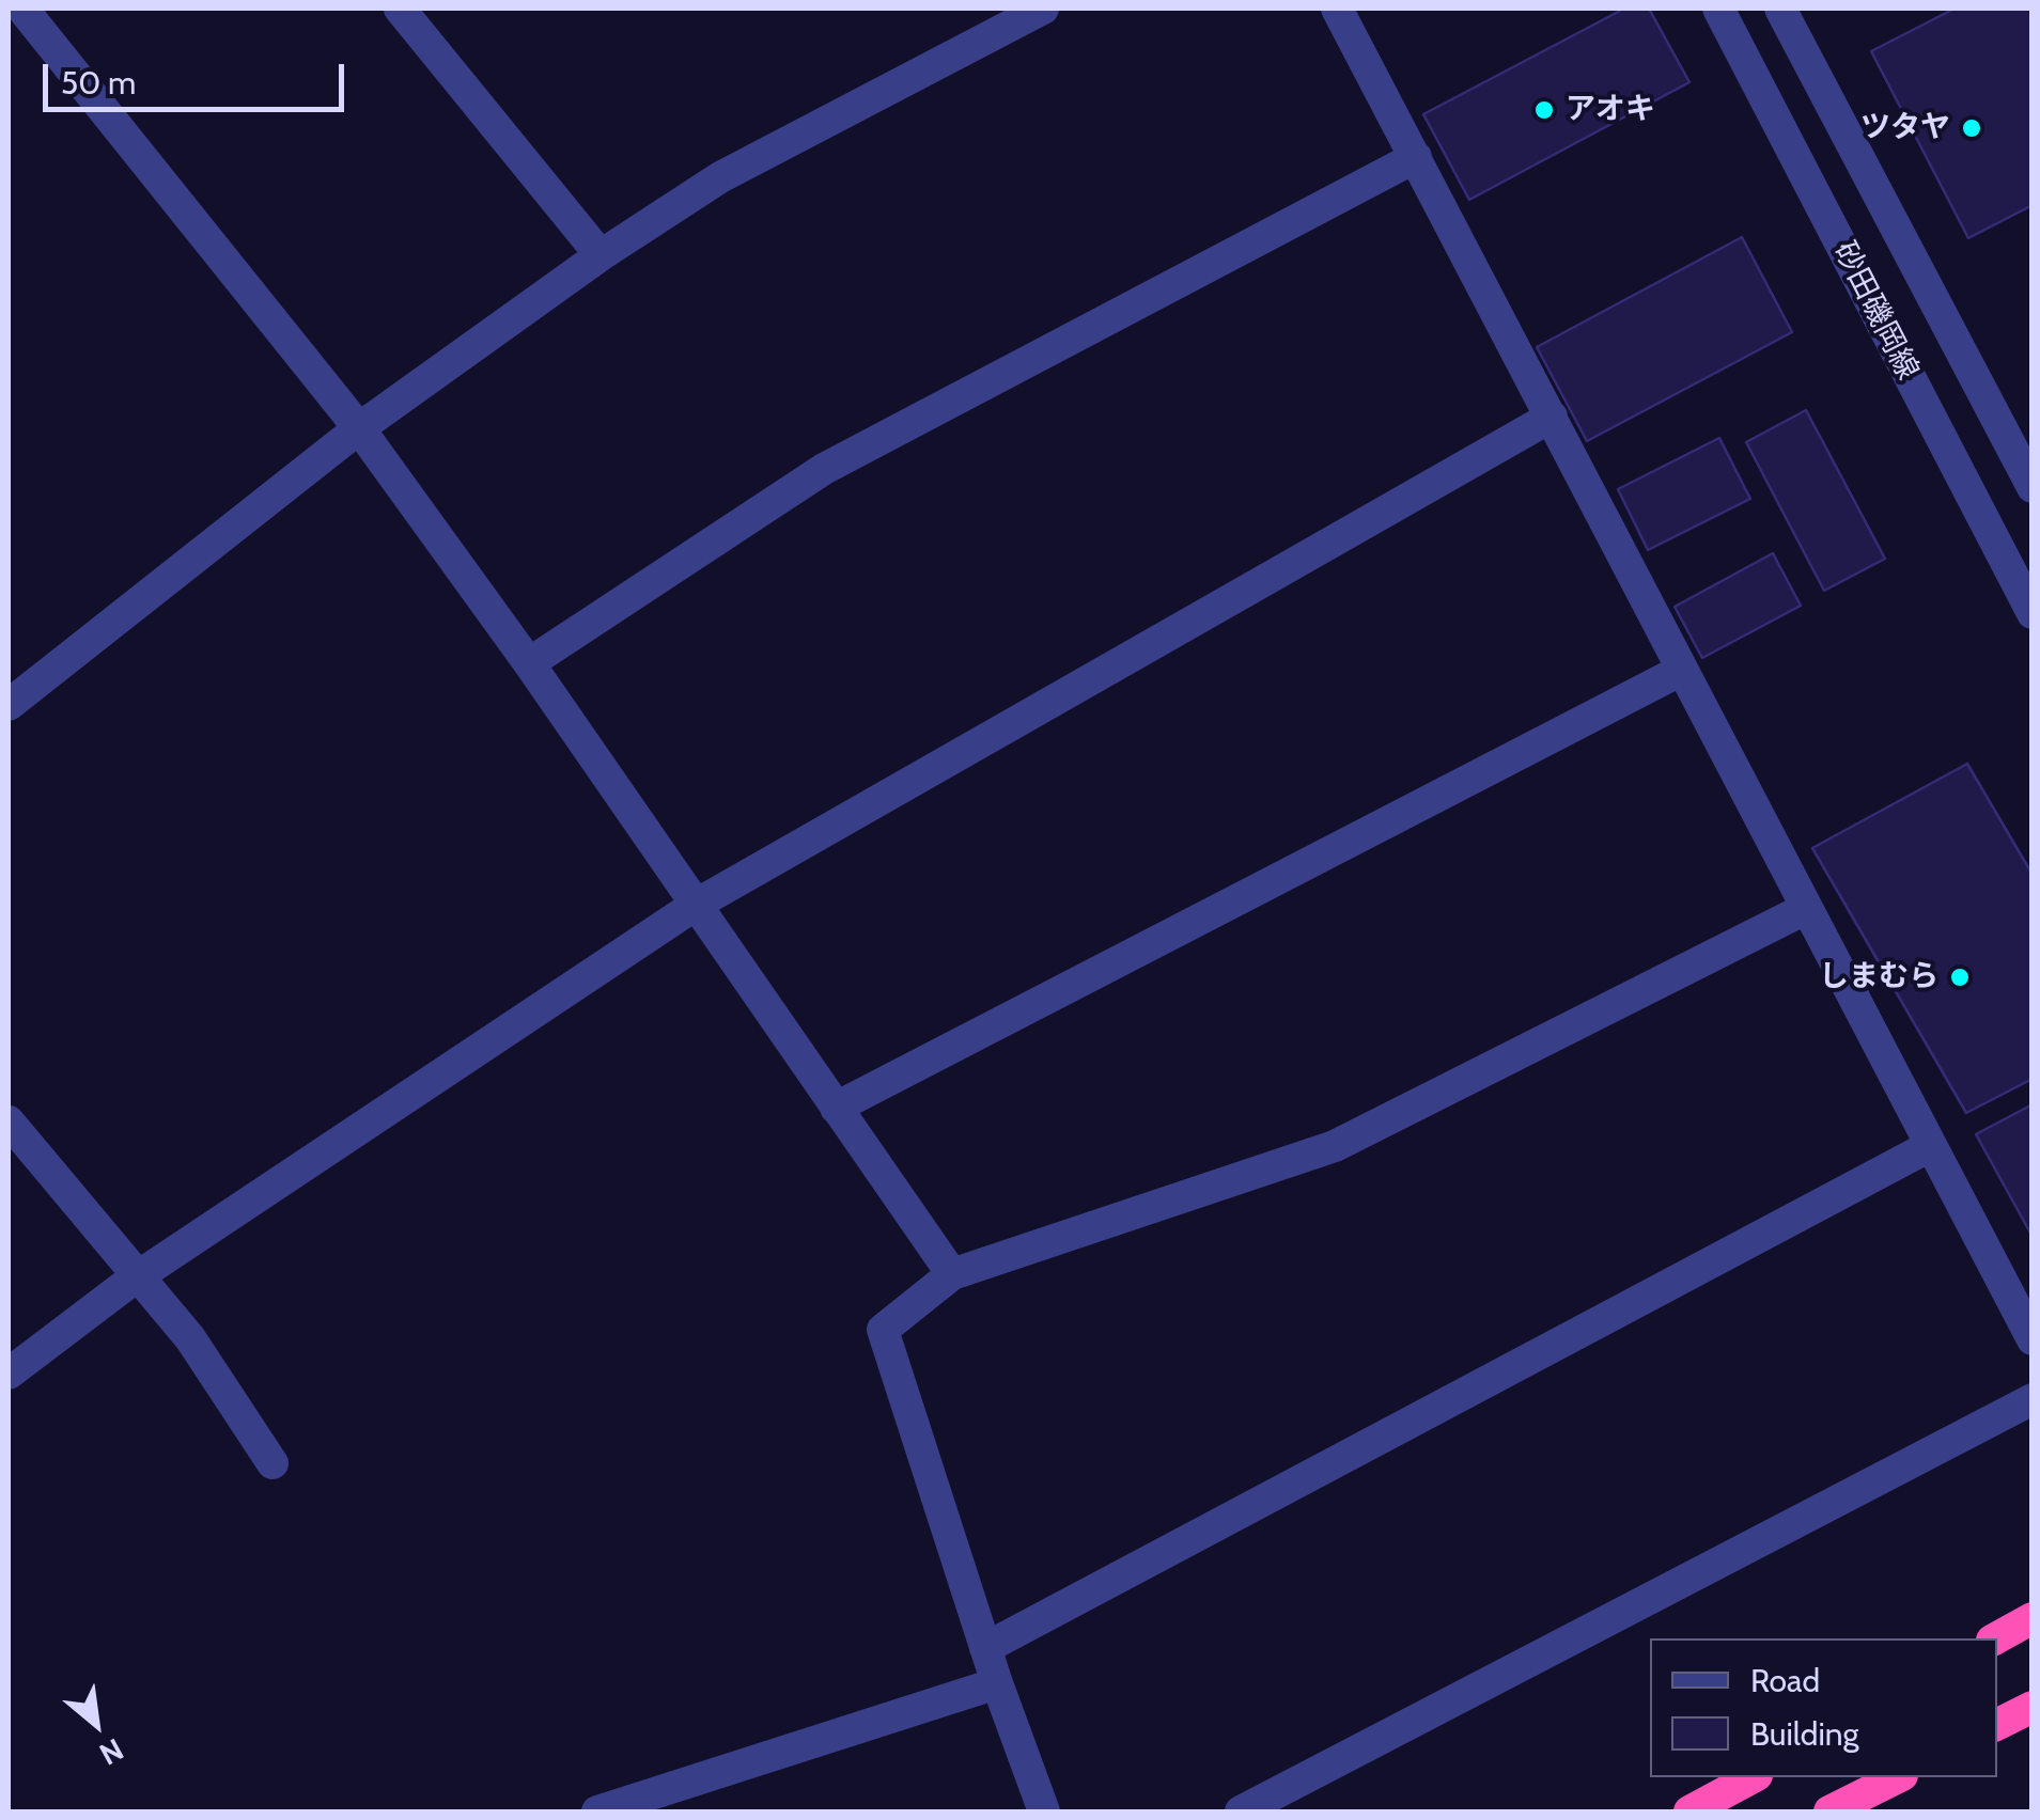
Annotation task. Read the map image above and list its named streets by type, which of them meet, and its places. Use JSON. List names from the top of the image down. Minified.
{"streets":{"street":["砂田磯岡線"]},"places":["アオキ","ツタヤ","しまむら"],"legend":["Road","Building"],"scale_bar":"50 m","north":"bottom right"}
